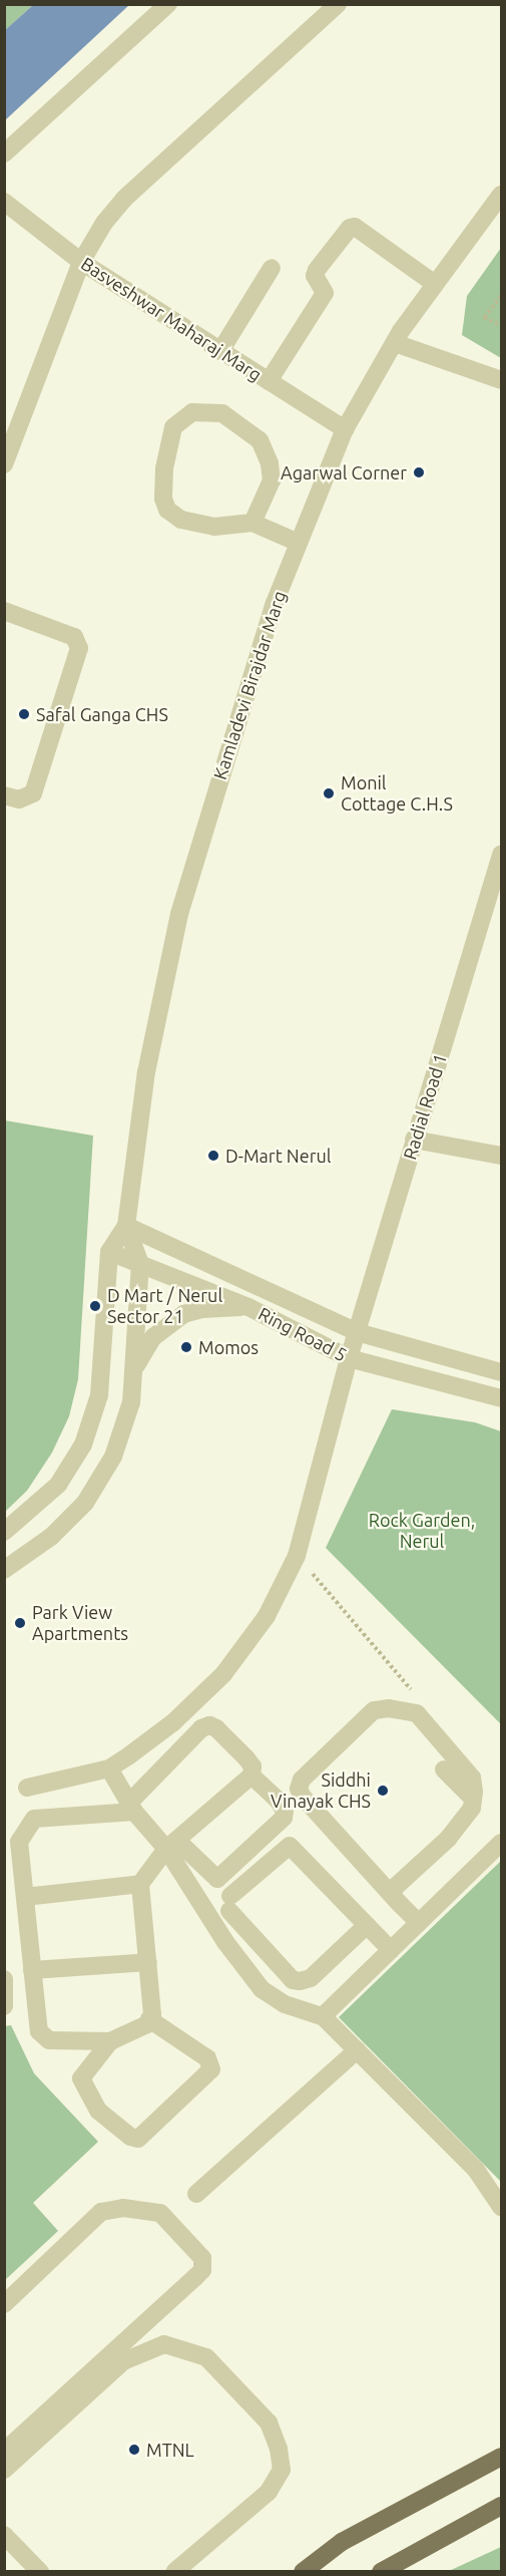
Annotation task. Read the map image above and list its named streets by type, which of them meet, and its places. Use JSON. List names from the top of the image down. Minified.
{"streets":{"street":["Basveshwar Maharaj Marg","Kamladevi Birajdar Marg","Radial Road 1","Ring Road 5"]},"crossings":[["Basveshwar Maharaj Marg","Kamladevi Birajdar Marg"],["Kamladevi Birajdar Marg","Ring Road 5"],["Radial Road 1","Ring Road 5"]],"parks":["Rock Garden, Nerul"],"places":["Agarwal Corner","Safal Ganga CHS","Monil Cottage C.H.S","D-Mart Nerul","D Mart / Nerul Sector 21","Momos","Park View Apartments","Siddhi Vinayak CHS","MTNL"]}
